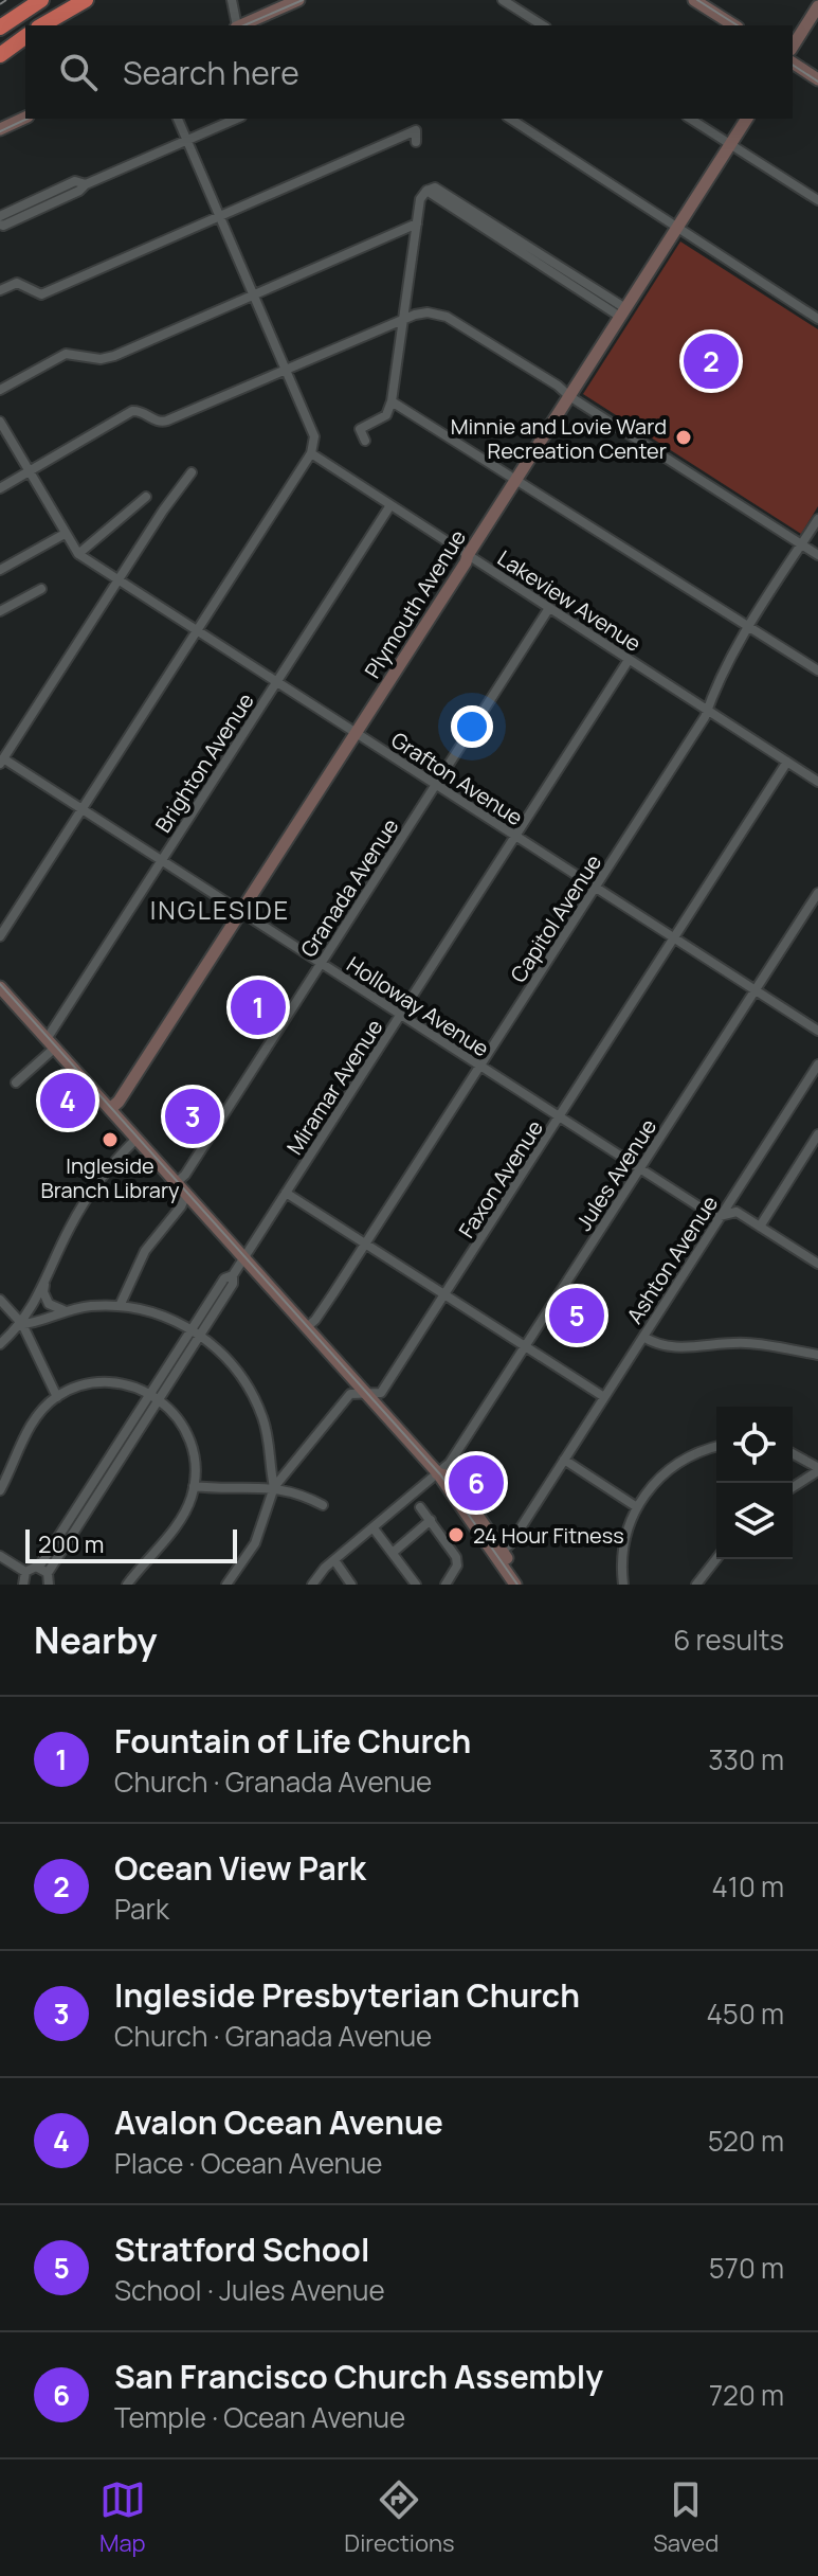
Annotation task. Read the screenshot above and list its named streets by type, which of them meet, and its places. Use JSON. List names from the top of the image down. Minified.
{"streets":{"street":["Lakeview Avenue","Plymouth Avenue","Brighton Avenue","Grafton Avenue","Granada Avenue","Capitol Avenue","Holloway Avenue","Miramar Avenue","Jules Avenue","Faxon Avenue","Ashton Avenue"]},"crossings":[["Lakeview Avenue","Plymouth Avenue"],["Lakeview Avenue","Brighton Avenue"],["Lakeview Avenue","Granada Avenue"],["Lakeview Avenue","Capitol Avenue"],["Lakeview Avenue","Miramar Avenue"],["Lakeview Avenue","Faxon Avenue"],["Plymouth Avenue","Grafton Avenue"],["Plymouth Avenue","Holloway Avenue"],["Brighton Avenue","Grafton Avenue"],["Brighton Avenue","Holloway Avenue"],["Grafton Avenue","Granada Avenue"],["Grafton Avenue","Capitol Avenue"],["Grafton Avenue","Miramar Avenue"],["Grafton Avenue","Jules Avenue"],["Grafton Avenue","Faxon Avenue"],["Granada Avenue","Holloway Avenue"],["Capitol Avenue","Holloway Avenue"],["Holloway Avenue","Miramar Avenue"],["Holloway Avenue","Jules Avenue"],["Holloway Avenue","Faxon Avenue"],["Holloway Avenue","Ashton Avenue"]],"districts":["INGLESIDE"],"places":["Minnie and Lovie Ward Recreation Center","Ingleside Branch Library","24 Hour Fitness"],"scale_bar":"200 m","page":{"search":"Search here","pins":["2","1","4","3","5","6"],"scale":"200 m","heading":["Nearby","6 results"],"list":[{"mark":"1","name":"Fountain of Life Church","note":"Church · Granada Avenue","value":"330 m"},{"mark":"2","name":"Ocean View Park","note":"Park","value":"410 m"},{"mark":"3","name":"Ingleside Presbyterian Church","note":"Church · Granada Avenue","value":"450 m"},{"mark":"4","name":"Avalon Ocean Avenue","note":"Place · Ocean Avenue","value":"520 m"},{"mark":"5","name":"Stratford School","note":"School · Jules Avenue","value":"570 m"},{"mark":"6","name":"San Francisco Church Assembly","note":"Temple · Ocean Avenue","value":"720 m"}],"nav":["Map","Directions","Saved"]}}
